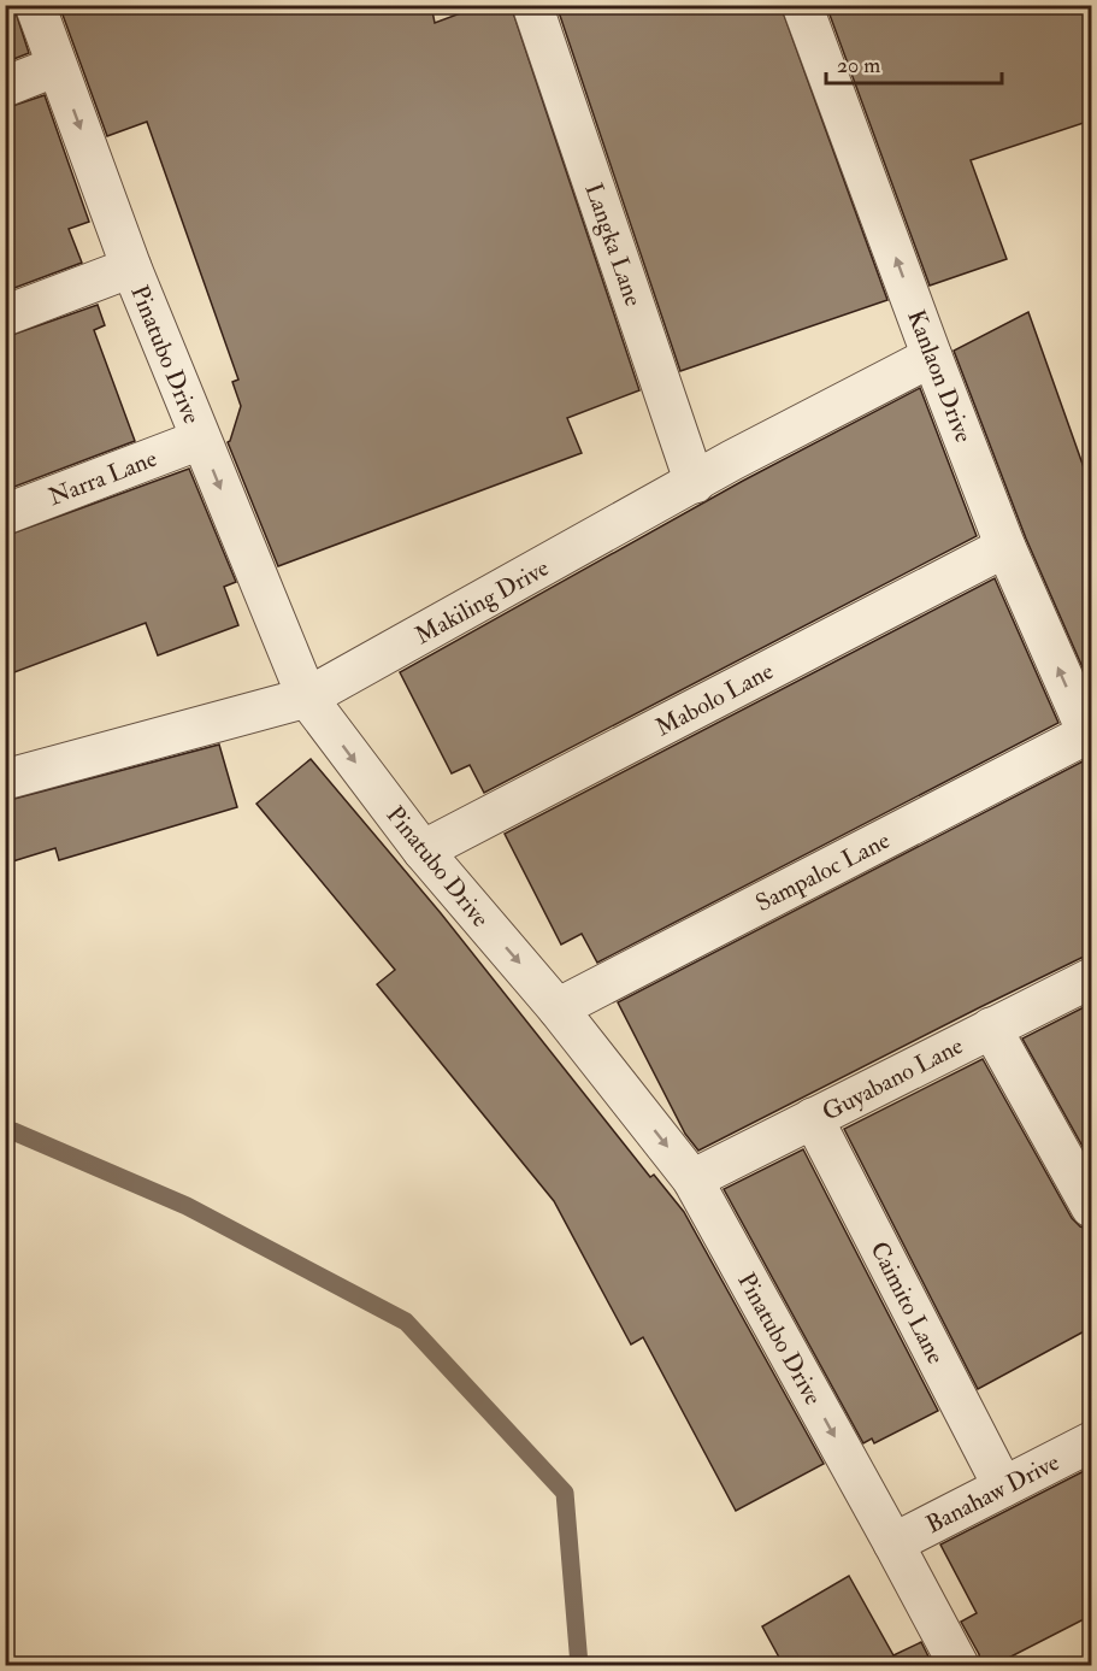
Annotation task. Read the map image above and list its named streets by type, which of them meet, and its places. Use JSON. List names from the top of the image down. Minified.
{"streets":{"street":["Langka Lane","Pinatubo Drive","Kanlaon Drive","Narra Lane","Makiling Drive","Mabolo Lane","Sampaloc Lane","Guyabano Lane","Caimito Lane","Banahaw Drive"]},"crossings":[["Langka Lane","Makiling Drive"],["Pinatubo Drive","Narra Lane"],["Pinatubo Drive","Makiling Drive"],["Pinatubo Drive","Mabolo Lane"],["Pinatubo Drive","Sampaloc Lane"],["Pinatubo Drive","Guyabano Lane"],["Pinatubo Drive","Banahaw Drive"],["Kanlaon Drive","Makiling Drive"],["Kanlaon Drive","Mabolo Lane"],["Kanlaon Drive","Sampaloc Lane"],["Guyabano Lane","Caimito Lane"],["Caimito Lane","Banahaw Drive"]],"one_way":["Pinatubo Drive","Kanlaon Drive"],"scale_bar":"20 m"}
